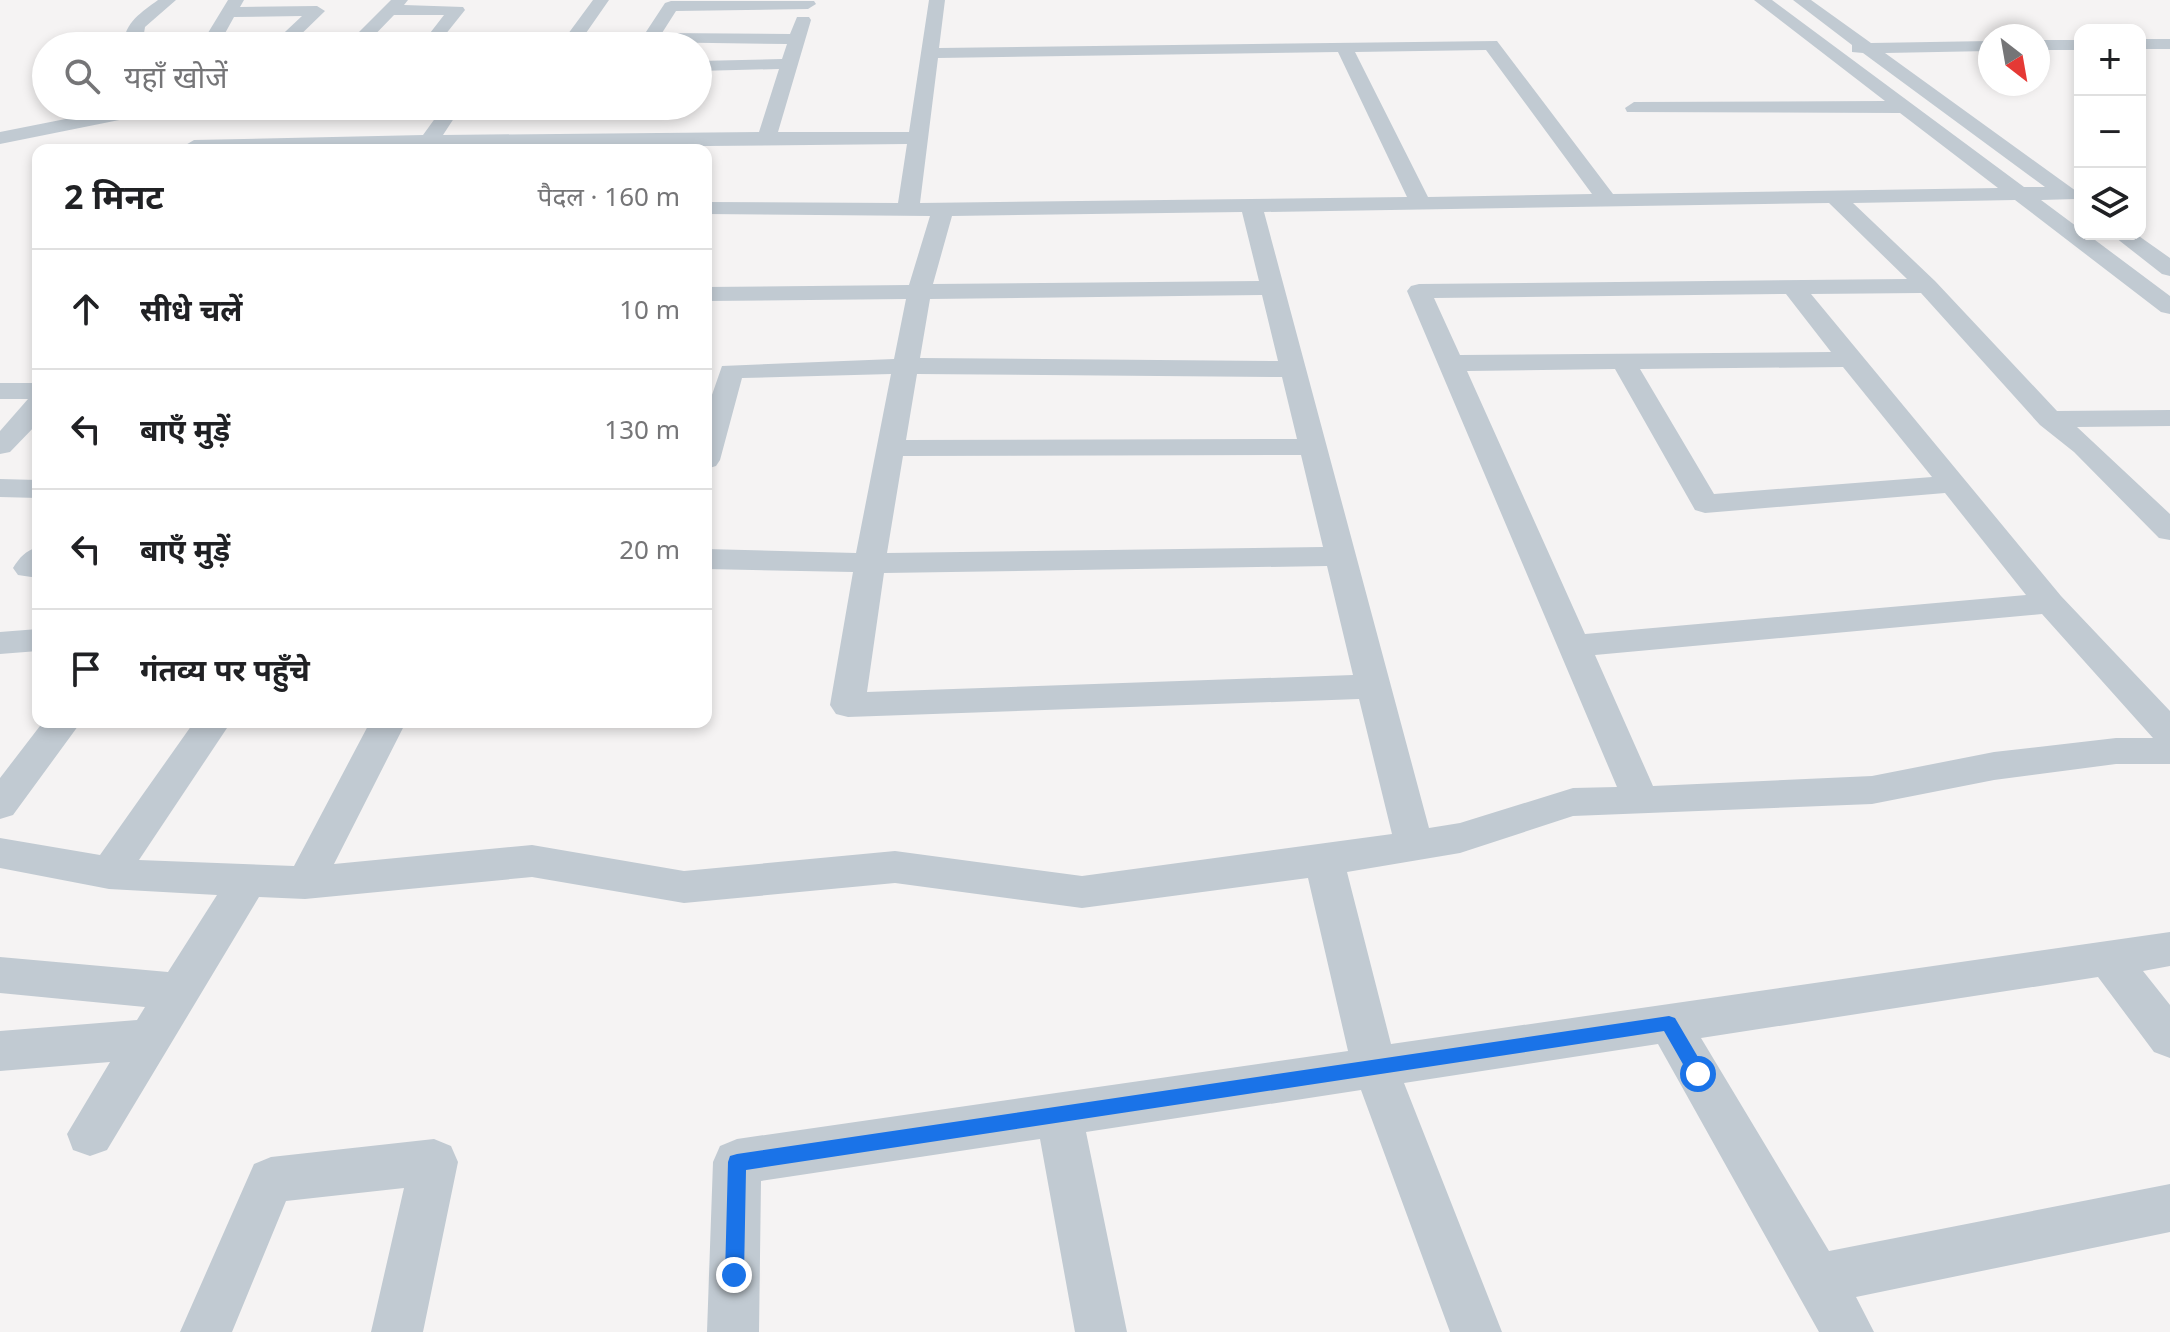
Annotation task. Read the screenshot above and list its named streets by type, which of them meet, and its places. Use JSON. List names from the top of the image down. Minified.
{"north":"bottom right","page":{"map_buttons":["+","−"],"search":"यहाँ खोजें","heading":["2 मिनट","पैदल · 160 m"],"list":[["सीधे चलें","10 m"],["बाएँ मुड़ें","130 m"],["बाएँ मुड़ें","20 m"],"गंतव्य पर पहुँचे"]}}
